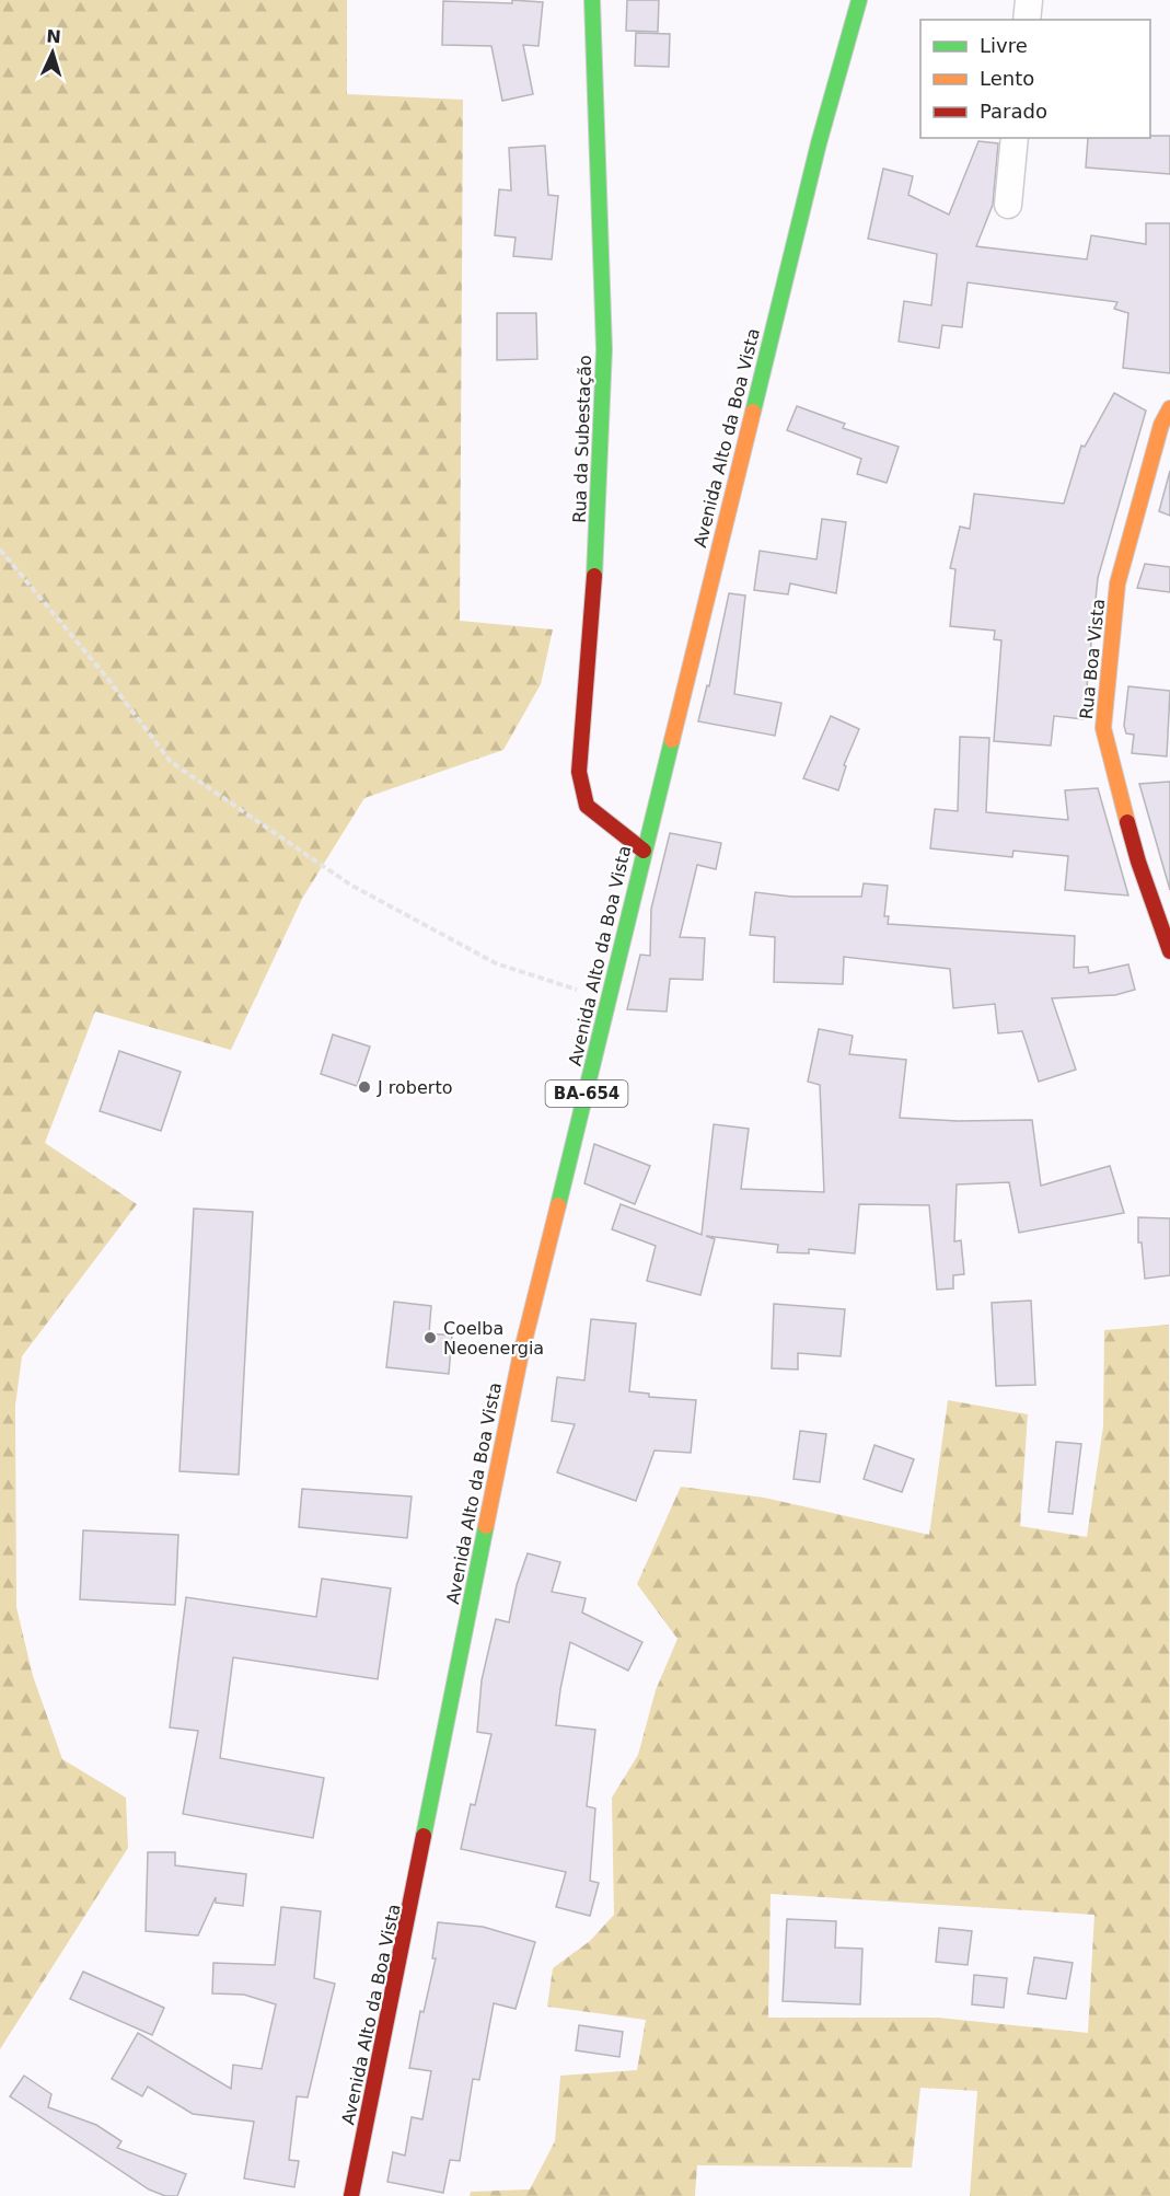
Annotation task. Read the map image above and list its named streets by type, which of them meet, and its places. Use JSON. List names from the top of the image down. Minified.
{"streets":{"main road":["Avenida Alto da Boa Vista","Rua da Subestação","Rua Boa Vista","BA-654"]},"crossings":[["Avenida Alto da Boa Vista","Rua da Subestação"]],"places":["J roberto","Coelba Neoenergia"],"legend":["Livre","Lento","Parado"],"north":"top"}
